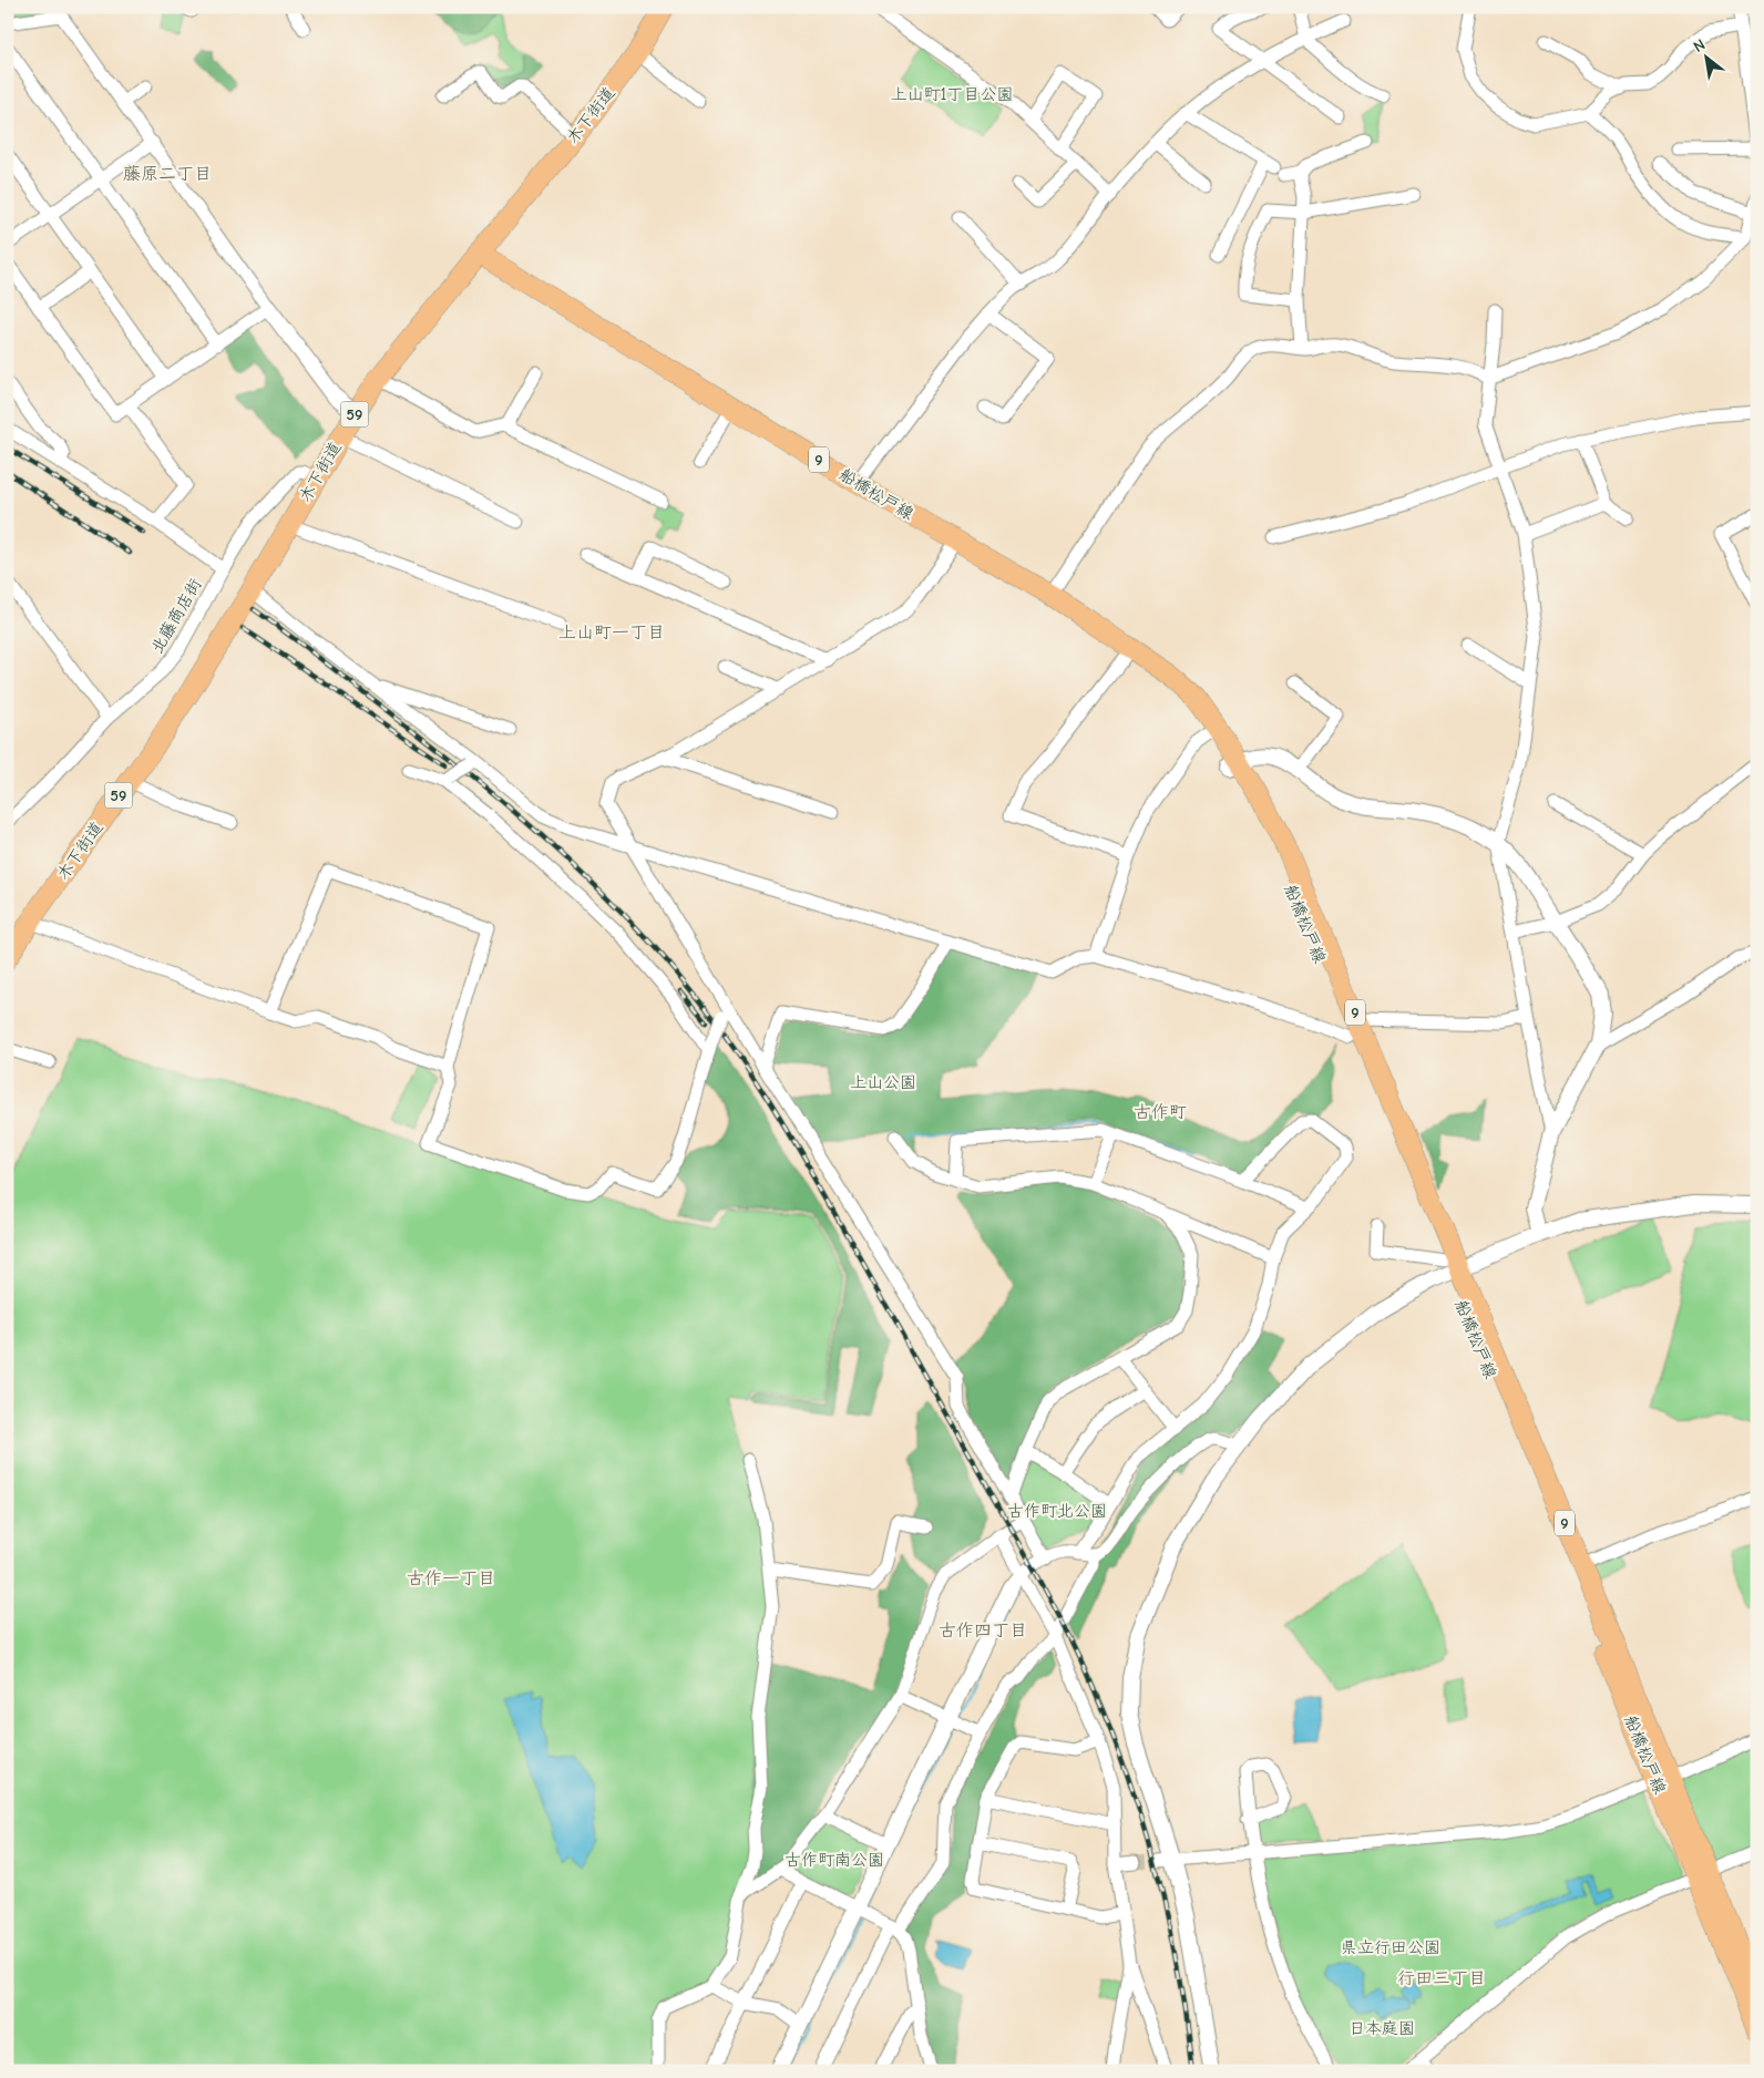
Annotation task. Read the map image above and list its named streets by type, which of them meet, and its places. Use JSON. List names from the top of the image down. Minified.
{"streets":{"main road":["木下街道","59","9","船橋松戸線"],"street":["北藤商店街"]},"crossings":[["木下街道","船橋松戸線"],["木下街道","北藤商店街"]],"districts":["藤原二丁目","上山町一丁目","古作町","古作一丁目","古作四丁目","行田三丁目"],"parks":["上山町1丁目公園","上山公園","古作町北公園","古作町南公園","県立行田公園","日本庭園"],"north":"top left"}
